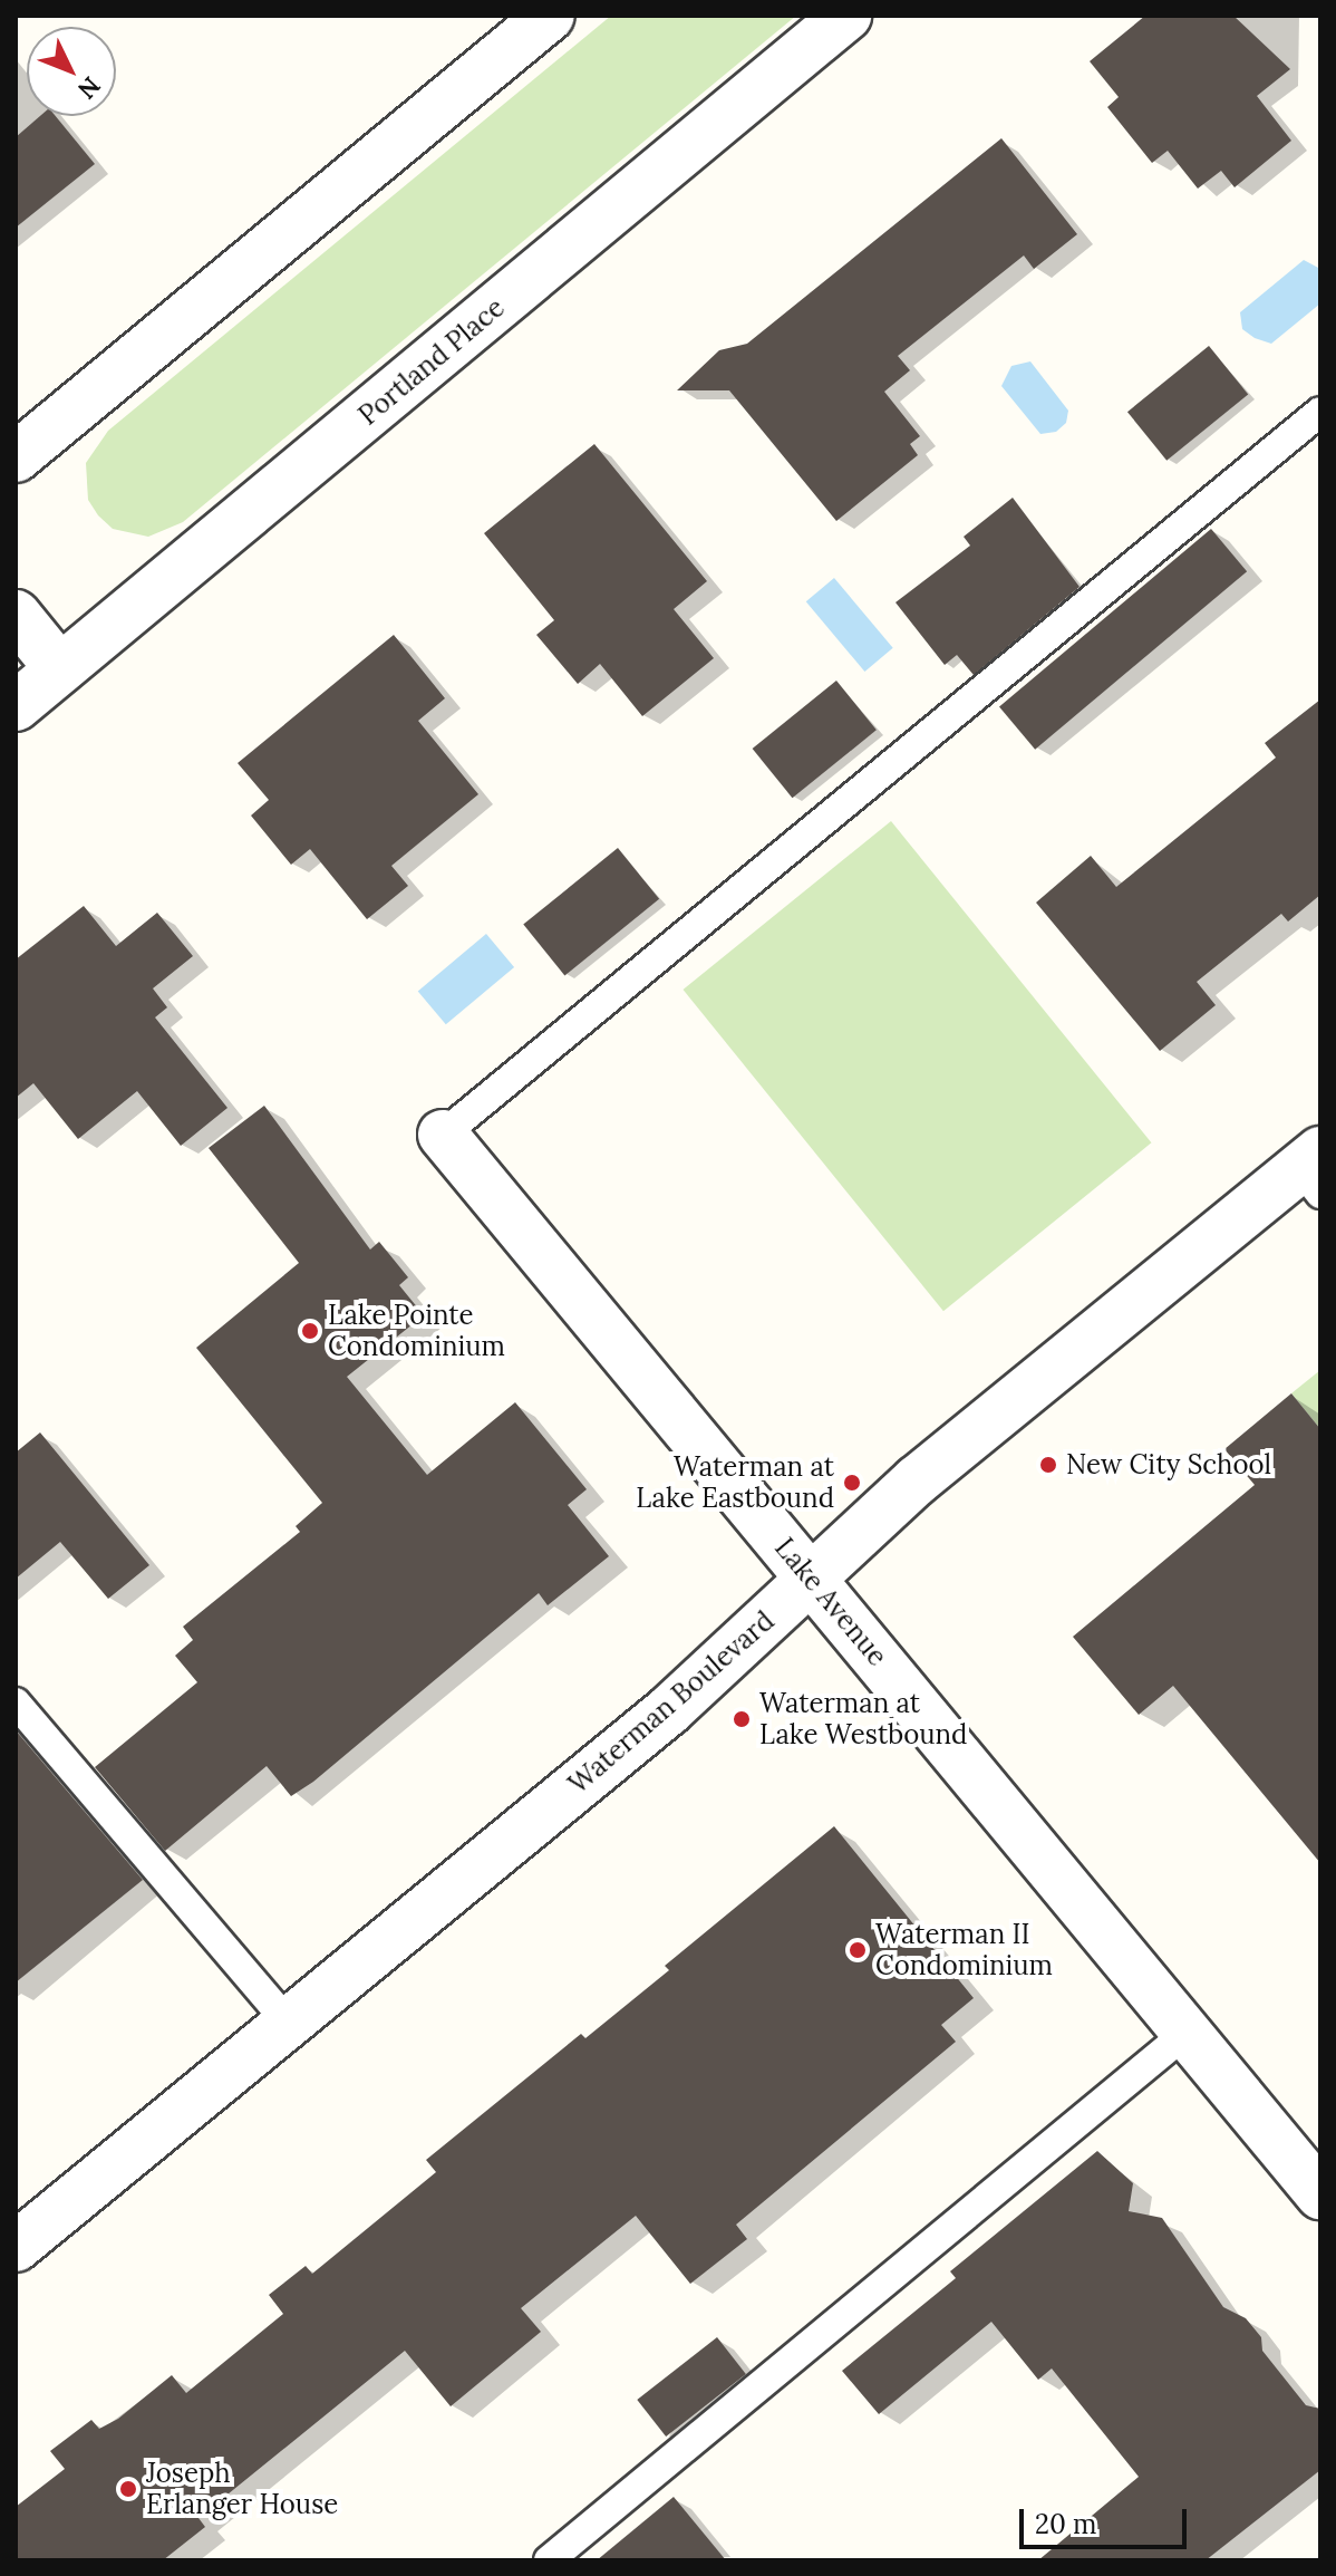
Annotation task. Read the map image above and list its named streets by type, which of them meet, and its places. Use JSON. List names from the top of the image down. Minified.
{"streets":{"street":["Portland Place","Lake Avenue","Waterman Boulevard"]},"crossings":[["Lake Avenue","Waterman Boulevard"]],"places":["Lake Pointe Condominium","New City School","Waterman at Lake Eastbound","Waterman at Lake Westbound","Waterman II Condominium","Joseph Erlanger House"],"scale_bar":"20 m","north":"bottom right"}
